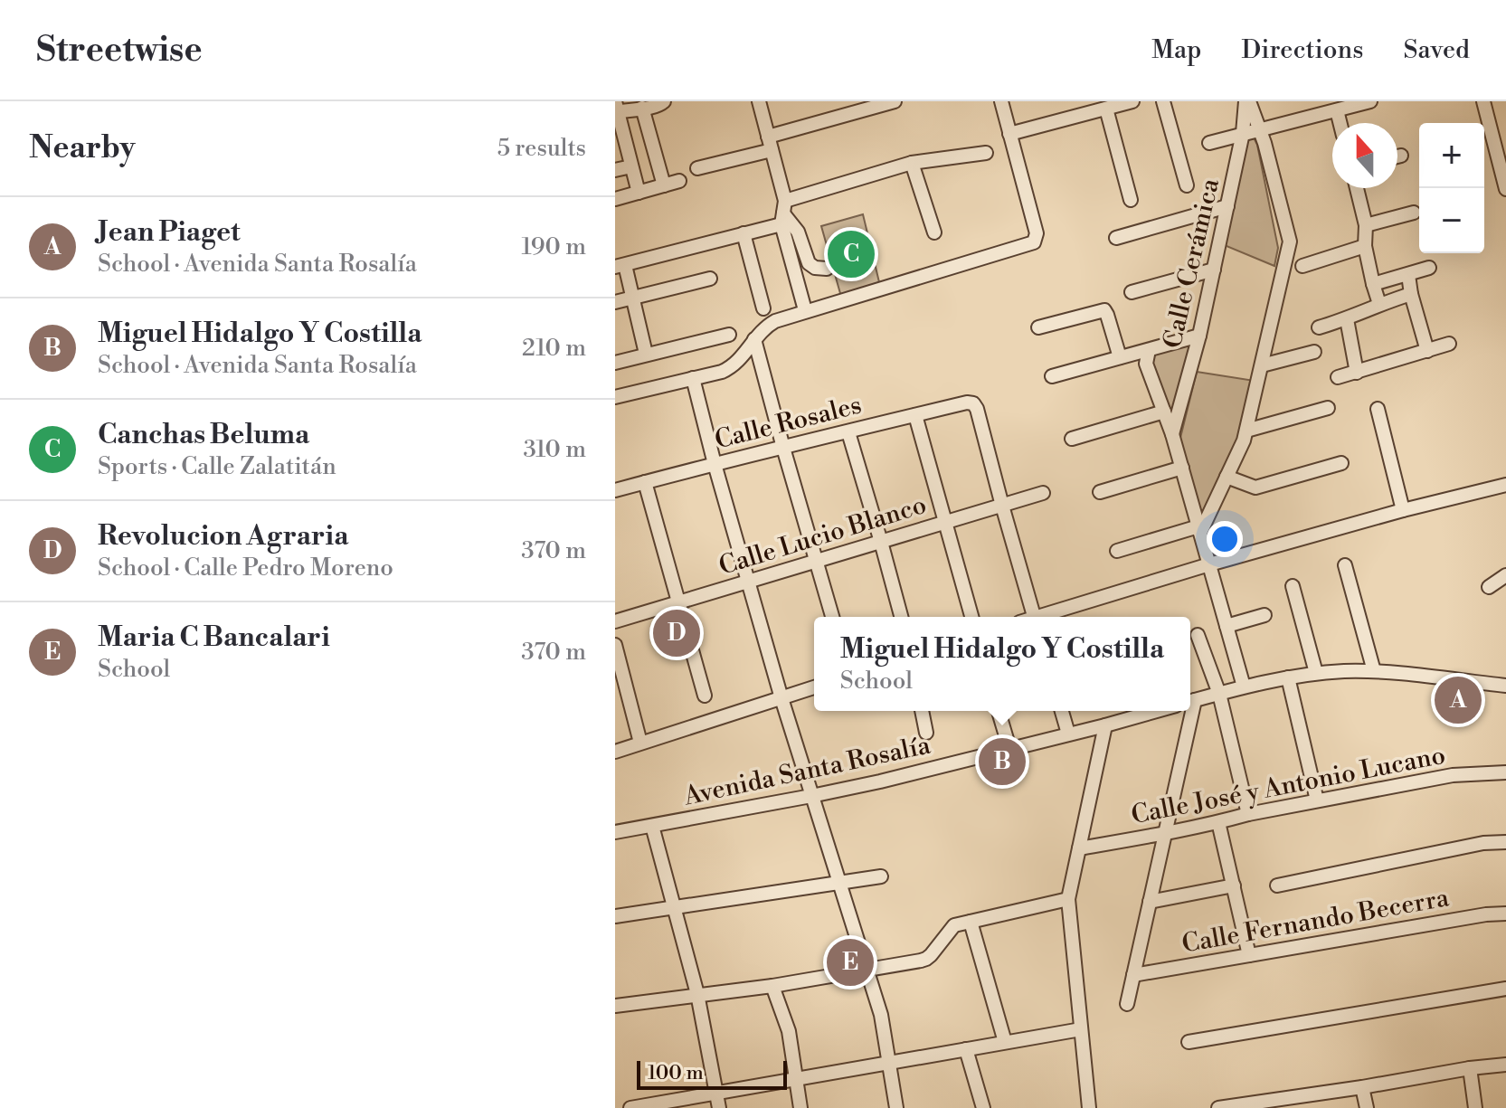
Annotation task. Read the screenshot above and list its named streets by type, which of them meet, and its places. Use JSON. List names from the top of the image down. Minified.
{"streets":{"street":["Calle Cerámica","Calle Rosales","Calle Lucio Blanco","Avenida Santa Rosalía","Calle José y Antonio Lucano","Calle Fernando Becerra"]},"crossings":[["Calle Rosales","Calle Lucio Blanco"]],"scale_bar":"100 m","north":"top","page":{"header":"Streetwise","nav":["Map","Directions","Saved"],"heading":["Nearby","5 results"],"map_buttons":["+","−"],"list":[{"mark":"A","name":"Jean Piaget","note":"School · Avenida Santa Rosalía","value":"190 m"},{"mark":"B","name":"Miguel Hidalgo Y Costilla","note":"School · Avenida Santa Rosalía","value":"210 m"},{"mark":"C","name":"Canchas Beluma","note":"Sports · Calle Zalatitán","value":"310 m"},{"mark":"D","name":"Revolucion Agraria","note":"School · Calle Pedro Moreno","value":"370 m"},{"mark":"E","name":"Maria C Bancalari","note":"School","value":"370 m"}],"pins":["C","D","A","B","E"],"popup":["Miguel Hidalgo Y Costilla","School"],"scale":"100 m"}}
